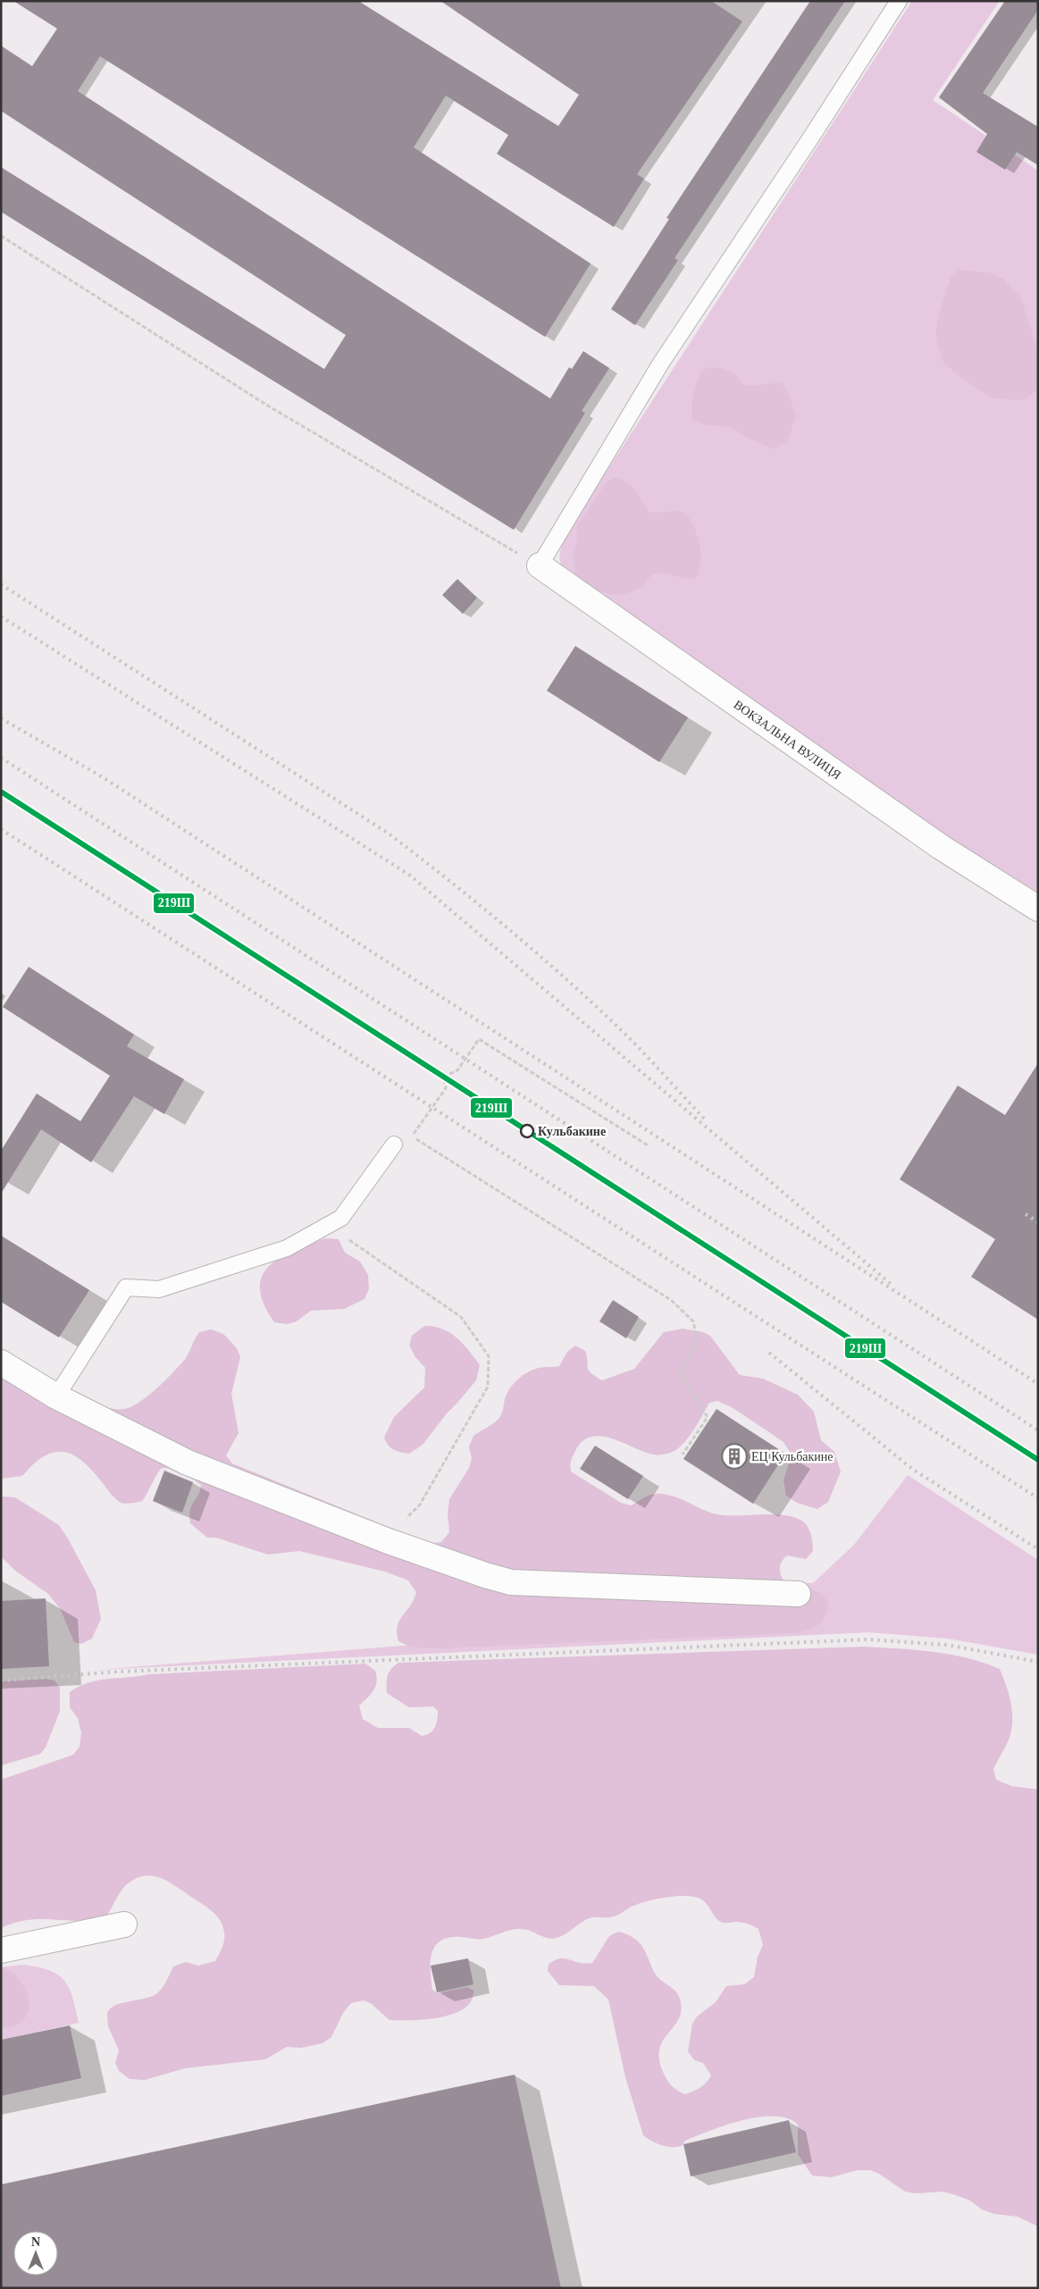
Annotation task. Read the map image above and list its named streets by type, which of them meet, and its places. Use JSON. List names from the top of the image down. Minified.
{"streets":{"street":["ВОКЗАЛЬНА ВУЛИЦЯ"]},"places":{"other":["Кульбакине"],"building":["ЕЦ Кульбакине"]},"lines":["transit line 219Ш"],"north":"top"}
